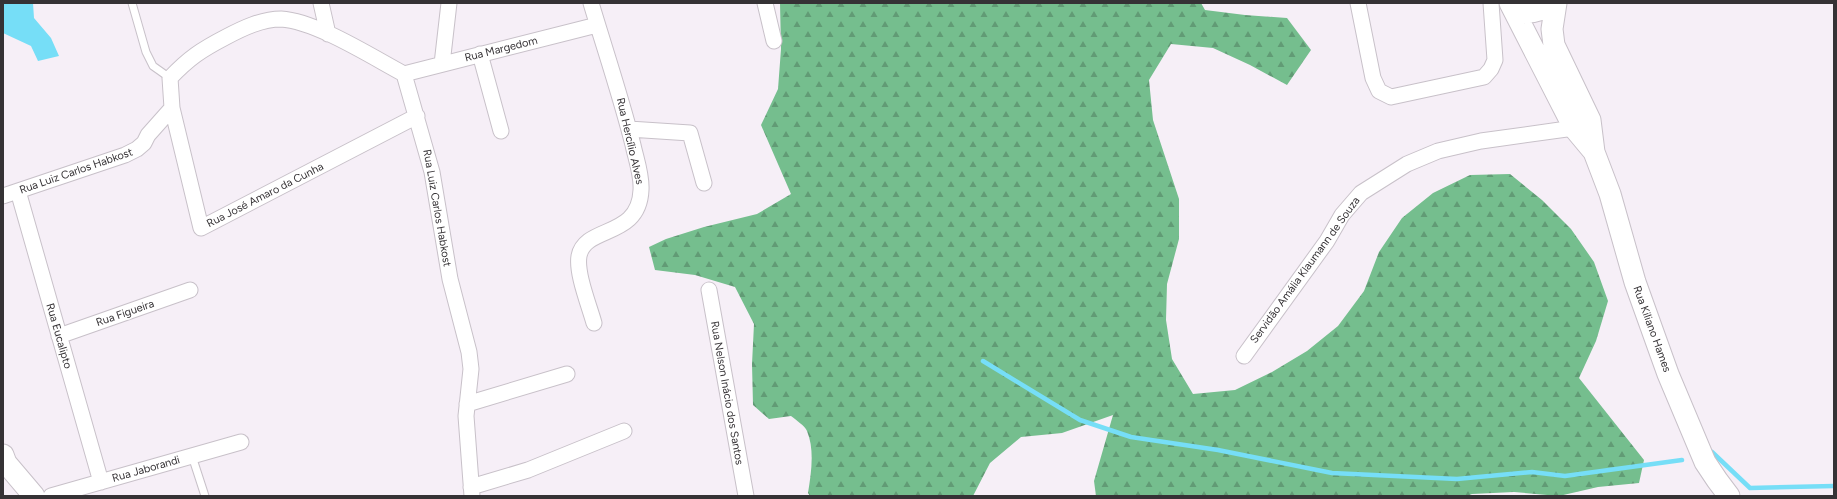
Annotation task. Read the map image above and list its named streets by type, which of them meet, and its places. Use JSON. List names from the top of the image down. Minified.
{"streets":{"main road":["Rua Kiliano Hames"],"street":["Rua Margedom","Rua Hercílio Alves","Rua Luiz Carlos Habkost","Rua José Amaro da Cunha","Servidão Amália Klaumann de Souza","Rua Figueira","Rua Eucalipto","Rua Nelson Inácio dos Santos","Rua Jaborandi"]},"crossings":[["Rua Margedom","Rua Hercílio Alves"],["Rua Margedom","Rua Luiz Carlos Habkost"],["Rua Luiz Carlos Habkost","Rua José Amaro da Cunha"],["Rua Luiz Carlos Habkost","Rua Eucalipto"],["Servidão Amália Klaumann de Souza","Rua Kiliano Hames"],["Rua Figueira","Rua Eucalipto"],["Rua Eucalipto","Rua Jaborandi"]]}
